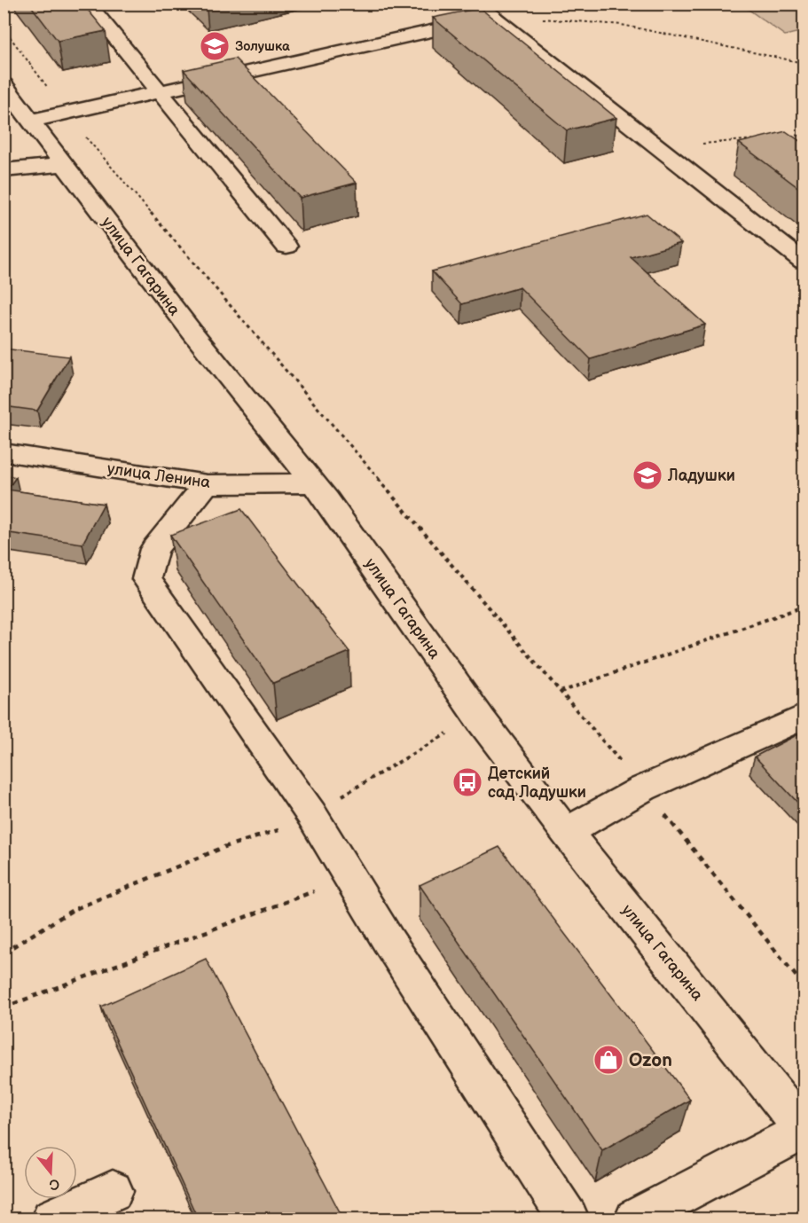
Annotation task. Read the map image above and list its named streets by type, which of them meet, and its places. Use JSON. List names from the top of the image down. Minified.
{"streets":{"street":["улица Гагарина","улица Ленина"]},"crossings":[["улица Гагарина","улица Ленина"]],"places":{"school or university":["Золушка","Ладушки"],"bus stop":["Детский сад Ладушки"],"shop":["Ozon"]},"north":"bottom"}
